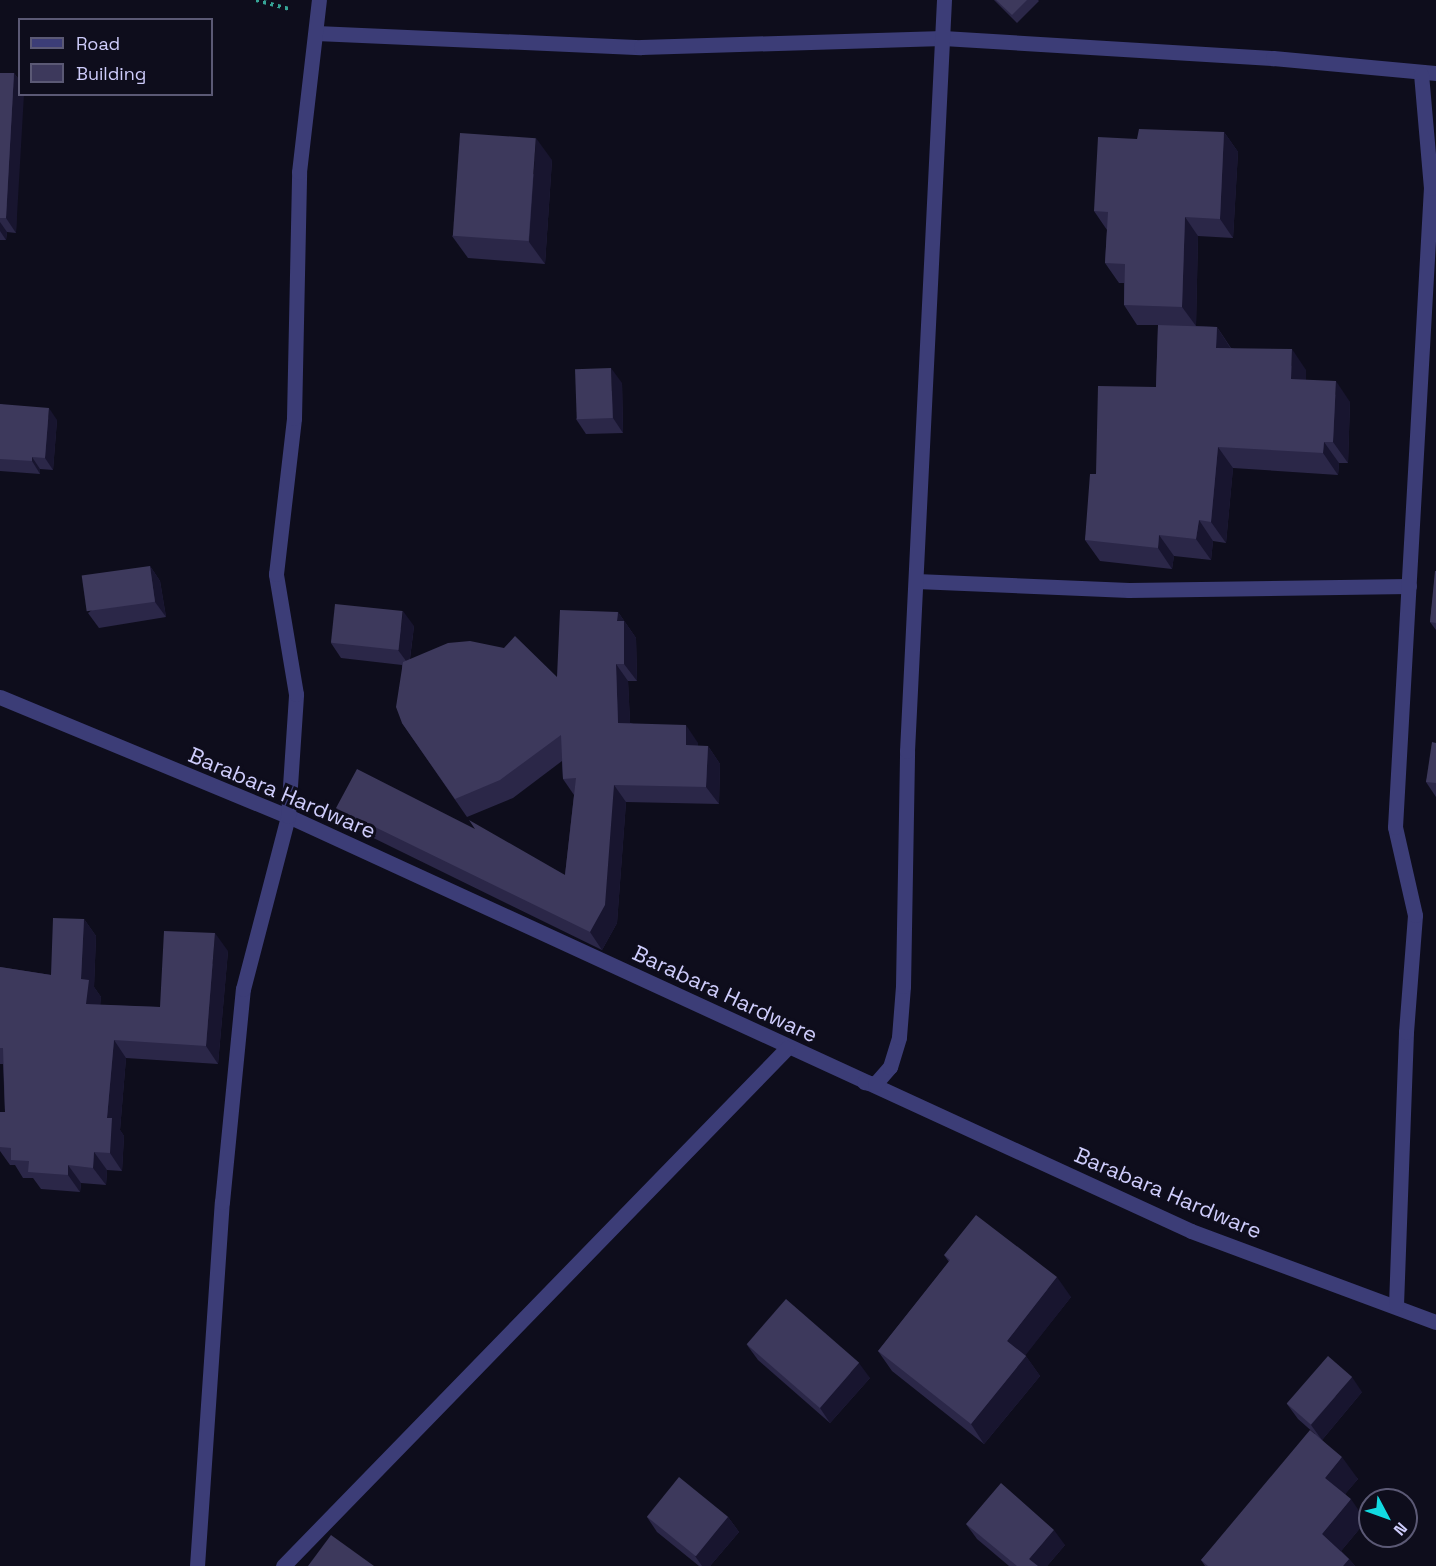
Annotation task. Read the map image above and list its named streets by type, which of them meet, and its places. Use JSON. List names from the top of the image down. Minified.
{"streets":{"street":["Barabara Hardware"]},"legend":["Road","Building"],"north":"bottom right"}
